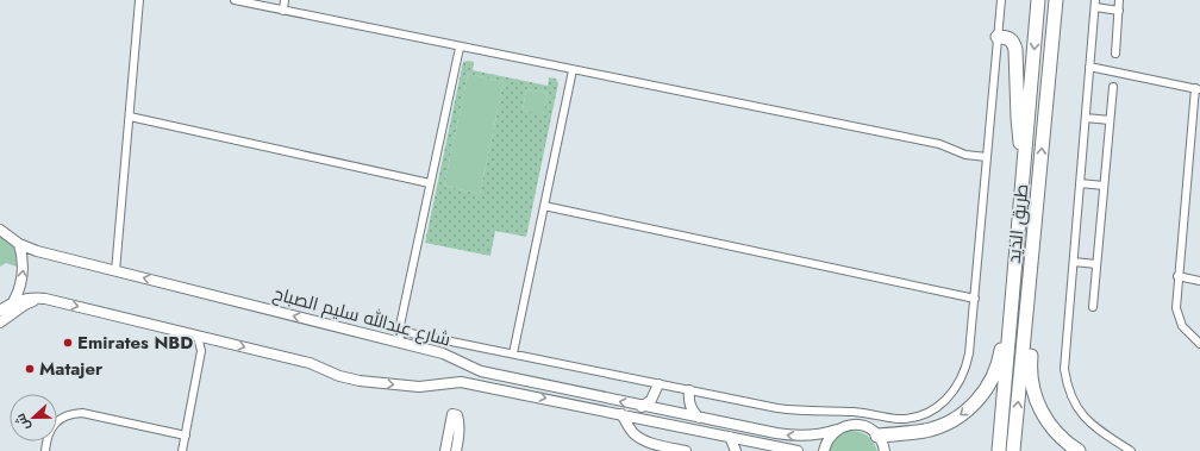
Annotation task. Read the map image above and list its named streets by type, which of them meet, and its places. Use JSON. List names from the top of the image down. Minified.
{"streets":{"highway":["طريق الذيد"],"main road":["شارع عبدالله سليم الصباح"]},"places":["Emirates NBD","Matajer"],"north":"left"}
